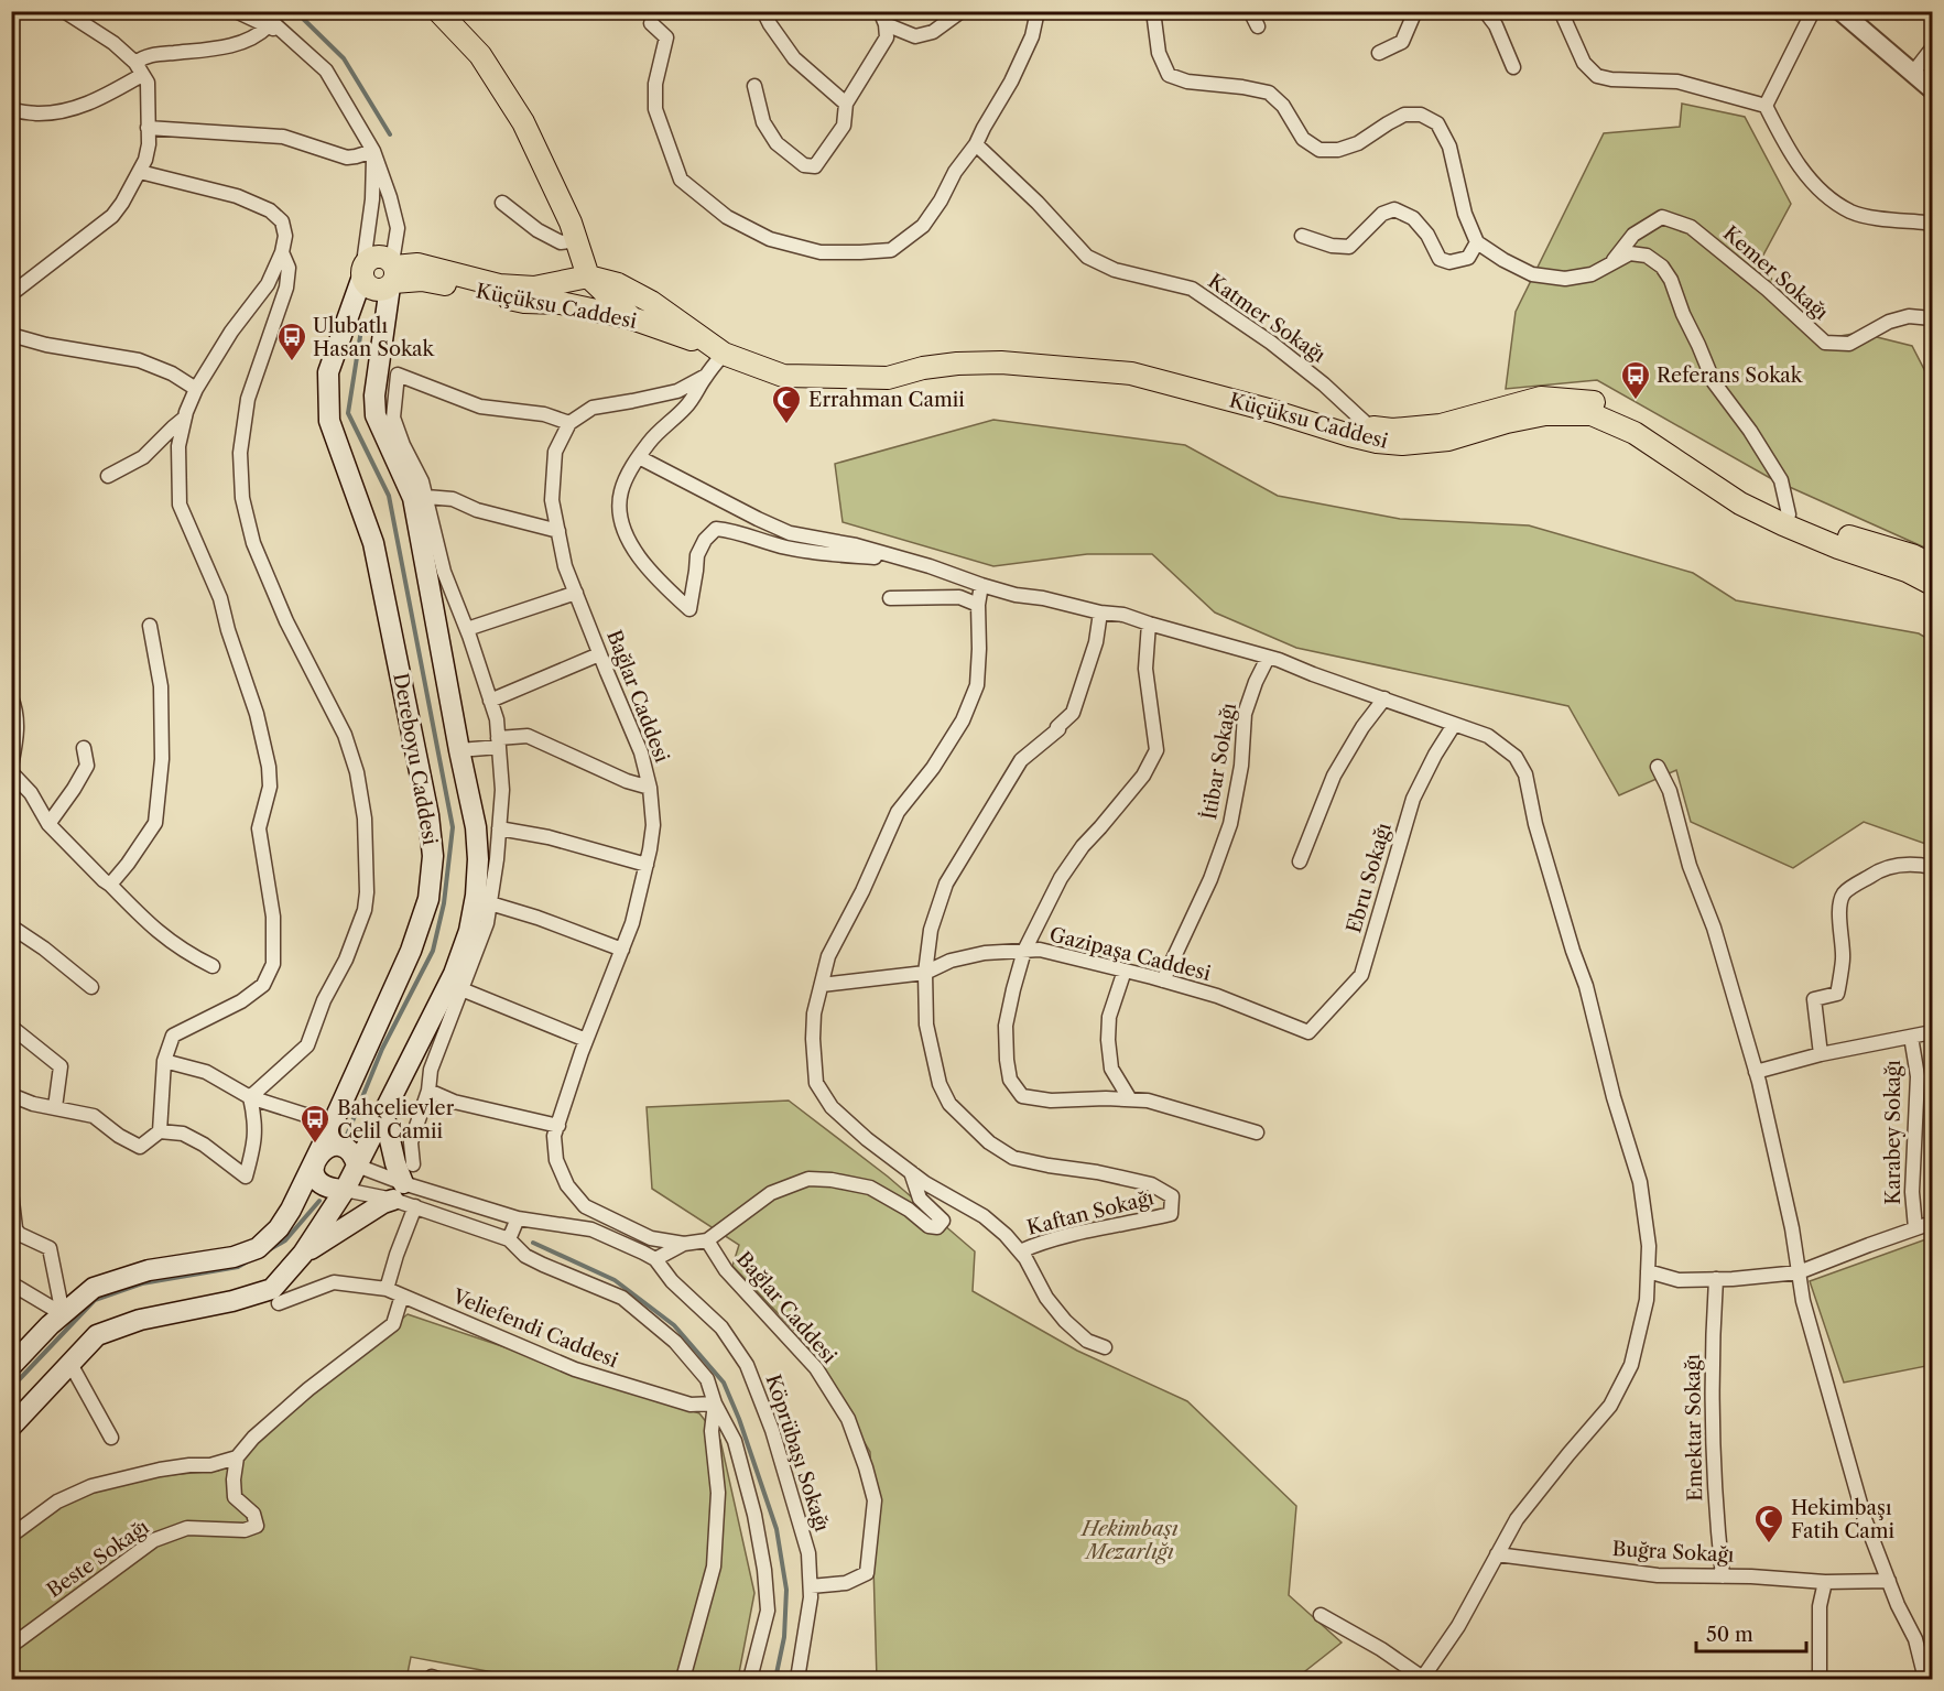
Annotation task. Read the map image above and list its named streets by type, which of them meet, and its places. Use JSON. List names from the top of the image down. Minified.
{"streets":{"main road":["Küçüksu Caddesi","Dereboyu Caddesi"],"street":["Kemer Sokağı","Katmer Sokağı","Bağlar Caddesi","İtibar Sokağı","Ebru Sokağı","Gazipaşa Caddesi","Karabey Sokağı","Kaftan Sokağı","Veliefendi Caddesi","Emektar Sokağı","Köprübaşı Sokağı","Buğra Sokağı","Beste Sokağı"]},"crossings":[["Küçüksu Caddesi","Katmer Sokağı"],["Küçüksu Caddesi","Dereboyu Caddesi"],["Bağlar Caddesi","Köprübaşı Sokağı"],["Dereboyu Caddesi","Köprübaşı Sokağı"],["İtibar Sokağı","Gazipaşa Caddesi"],["Ebru Sokağı","Gazipaşa Caddesi"],["Gazipaşa Caddesi","Kaftan Sokağı"],["Emektar Sokağı","Buğra Sokağı"]],"parks":["Hekimbaşı Mezarlığı"],"places":{"bus stop":["Ulubatlı Hasan Sokak","Referans Sokak","Bahçelievler Celil Camii"],"mosque":["Errahman Camii","Hekimbaşı Fatih Cami"]},"scale_bar":"50 m"}
